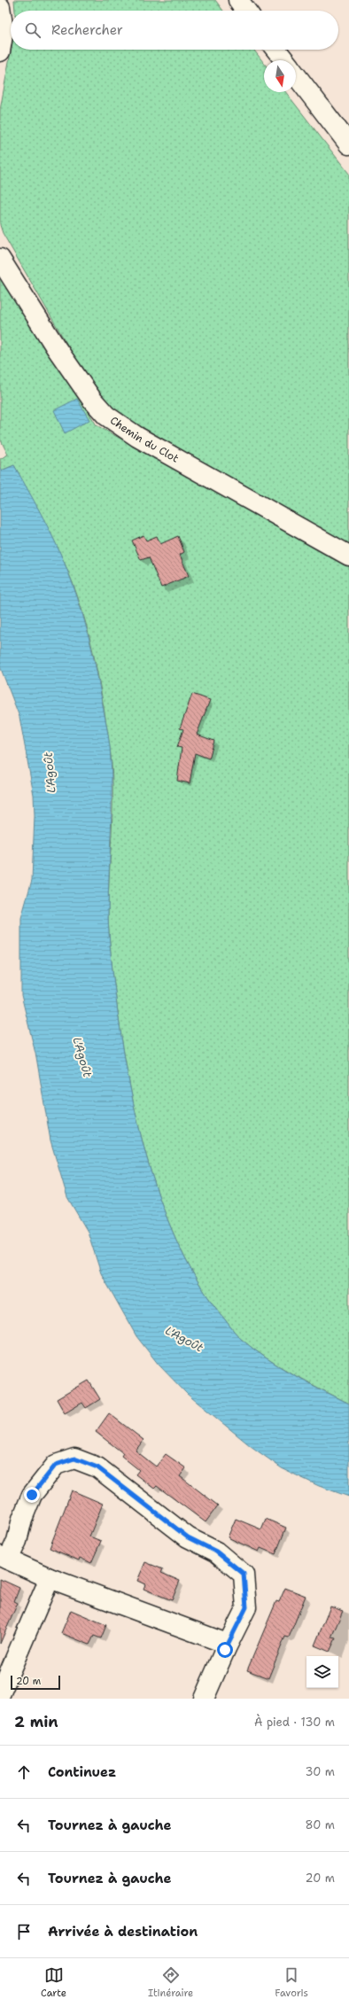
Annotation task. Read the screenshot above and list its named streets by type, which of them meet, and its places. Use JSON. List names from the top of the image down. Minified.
{"streets":{"street":["Chemin du Clot"]},"water":["L'Agoût"],"scale_bar":"20 m","north":"bottom","page":{"search":"Rechercher","scale":"20 m","heading":["2 min","À pied · 130 m"],"list":[["Continuez","30 m"],["Tournez à gauche","80 m"],["Tournez à gauche","20 m"],"Arrivée à destination"],"nav":["Carte","Itinéraire","Favoris"]}}
